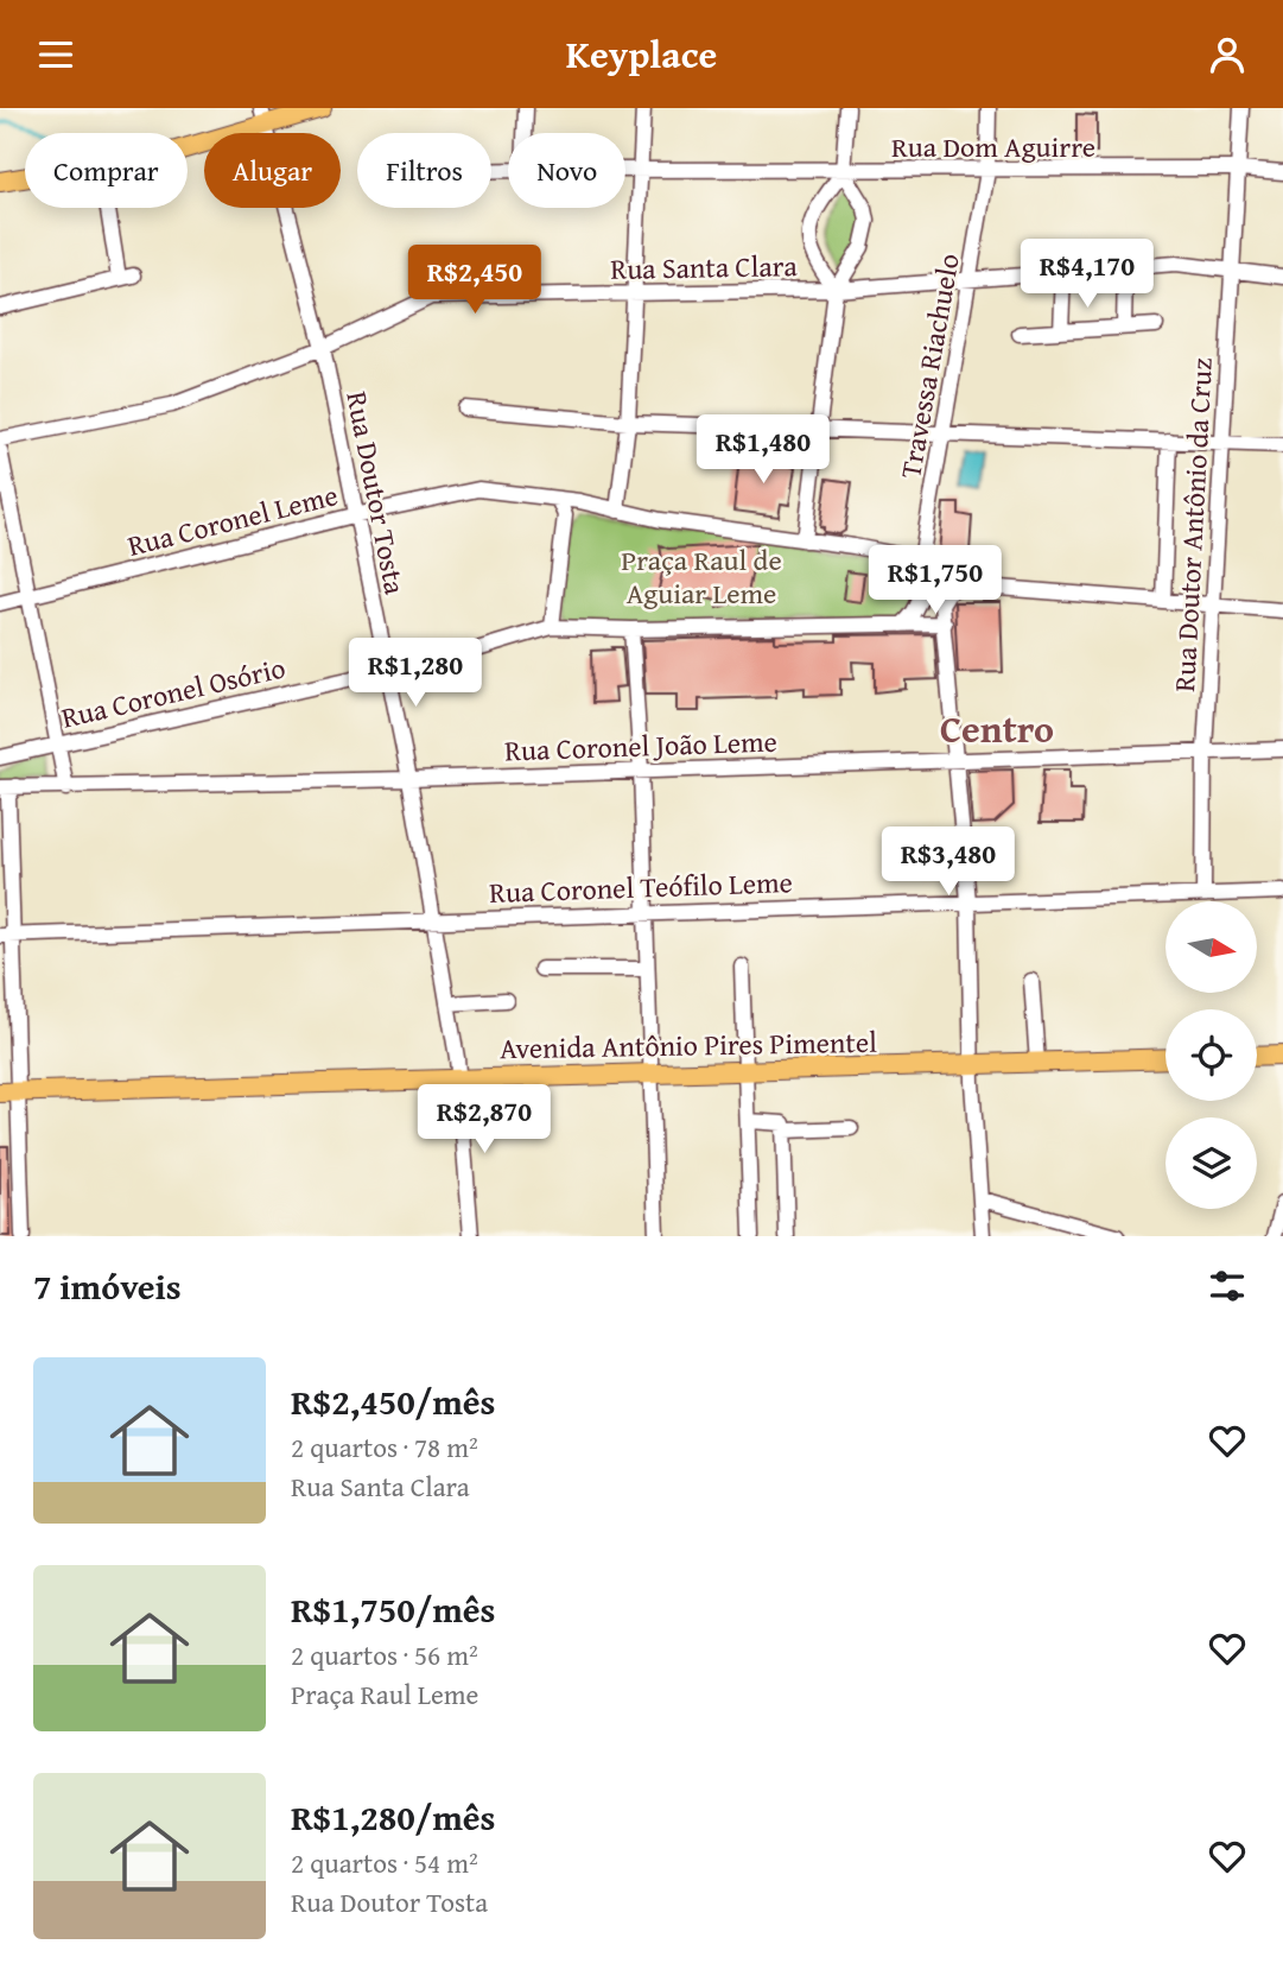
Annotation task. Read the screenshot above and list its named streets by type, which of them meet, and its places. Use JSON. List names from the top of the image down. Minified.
{"streets":{"main road":["Avenida Antônio Pires Pimentel"],"street":["Rua Dom Aguirre","Rua Santa Clara","Travessa Riachuelo","Rua Doutor Tosta","Rua Coronel Leme","Rua Doutor Antônio da Cruz","Rua Coronel Osório","Rua Coronel João Leme","Rua Coronel Teófilo Leme"]},"crossings":[["Rua Dom Aguirre","Travessa Riachuelo"],["Rua Dom Aguirre","Rua Doutor Antônio da Cruz"],["Rua Santa Clara","Travessa Riachuelo"],["Rua Santa Clara","Rua Doutor Tosta"],["Rua Santa Clara","Rua Doutor Antônio da Cruz"],["Travessa Riachuelo","Rua Coronel Leme"],["Rua Doutor Tosta","Rua Coronel Leme"],["Rua Doutor Tosta","Rua Coronel Osório"],["Rua Doutor Tosta","Rua Coronel João Leme"],["Rua Doutor Tosta","Rua Coronel Teófilo Leme"],["Rua Doutor Tosta","Avenida Antônio Pires Pimentel"],["Rua Doutor Antônio da Cruz","Rua Coronel João Leme"],["Rua Doutor Antônio da Cruz","Rua Coronel Teófilo Leme"]],"districts":["Centro"],"parks":["Praça Raul de Aguiar Leme"],"north":"right","page":{"header":"Keyplace","chip":["Comprar","Alugar","Filtros","Novo"],"price":["R$4,170","R$2,450","R$1,480","R$1,750","R$1,280","R$3,480","R$2,870"],"heading":"7 imóveis","list":[{"name":"R$2,450/mês","note":"2 quartos · 78 m² · Rua Santa Clara"},{"name":"R$1,750/mês","note":"2 quartos · 56 m² · Praça Raul Leme"},{"name":"R$1,280/mês","note":"2 quartos · 54 m² · Rua Doutor Tosta"}]}}
